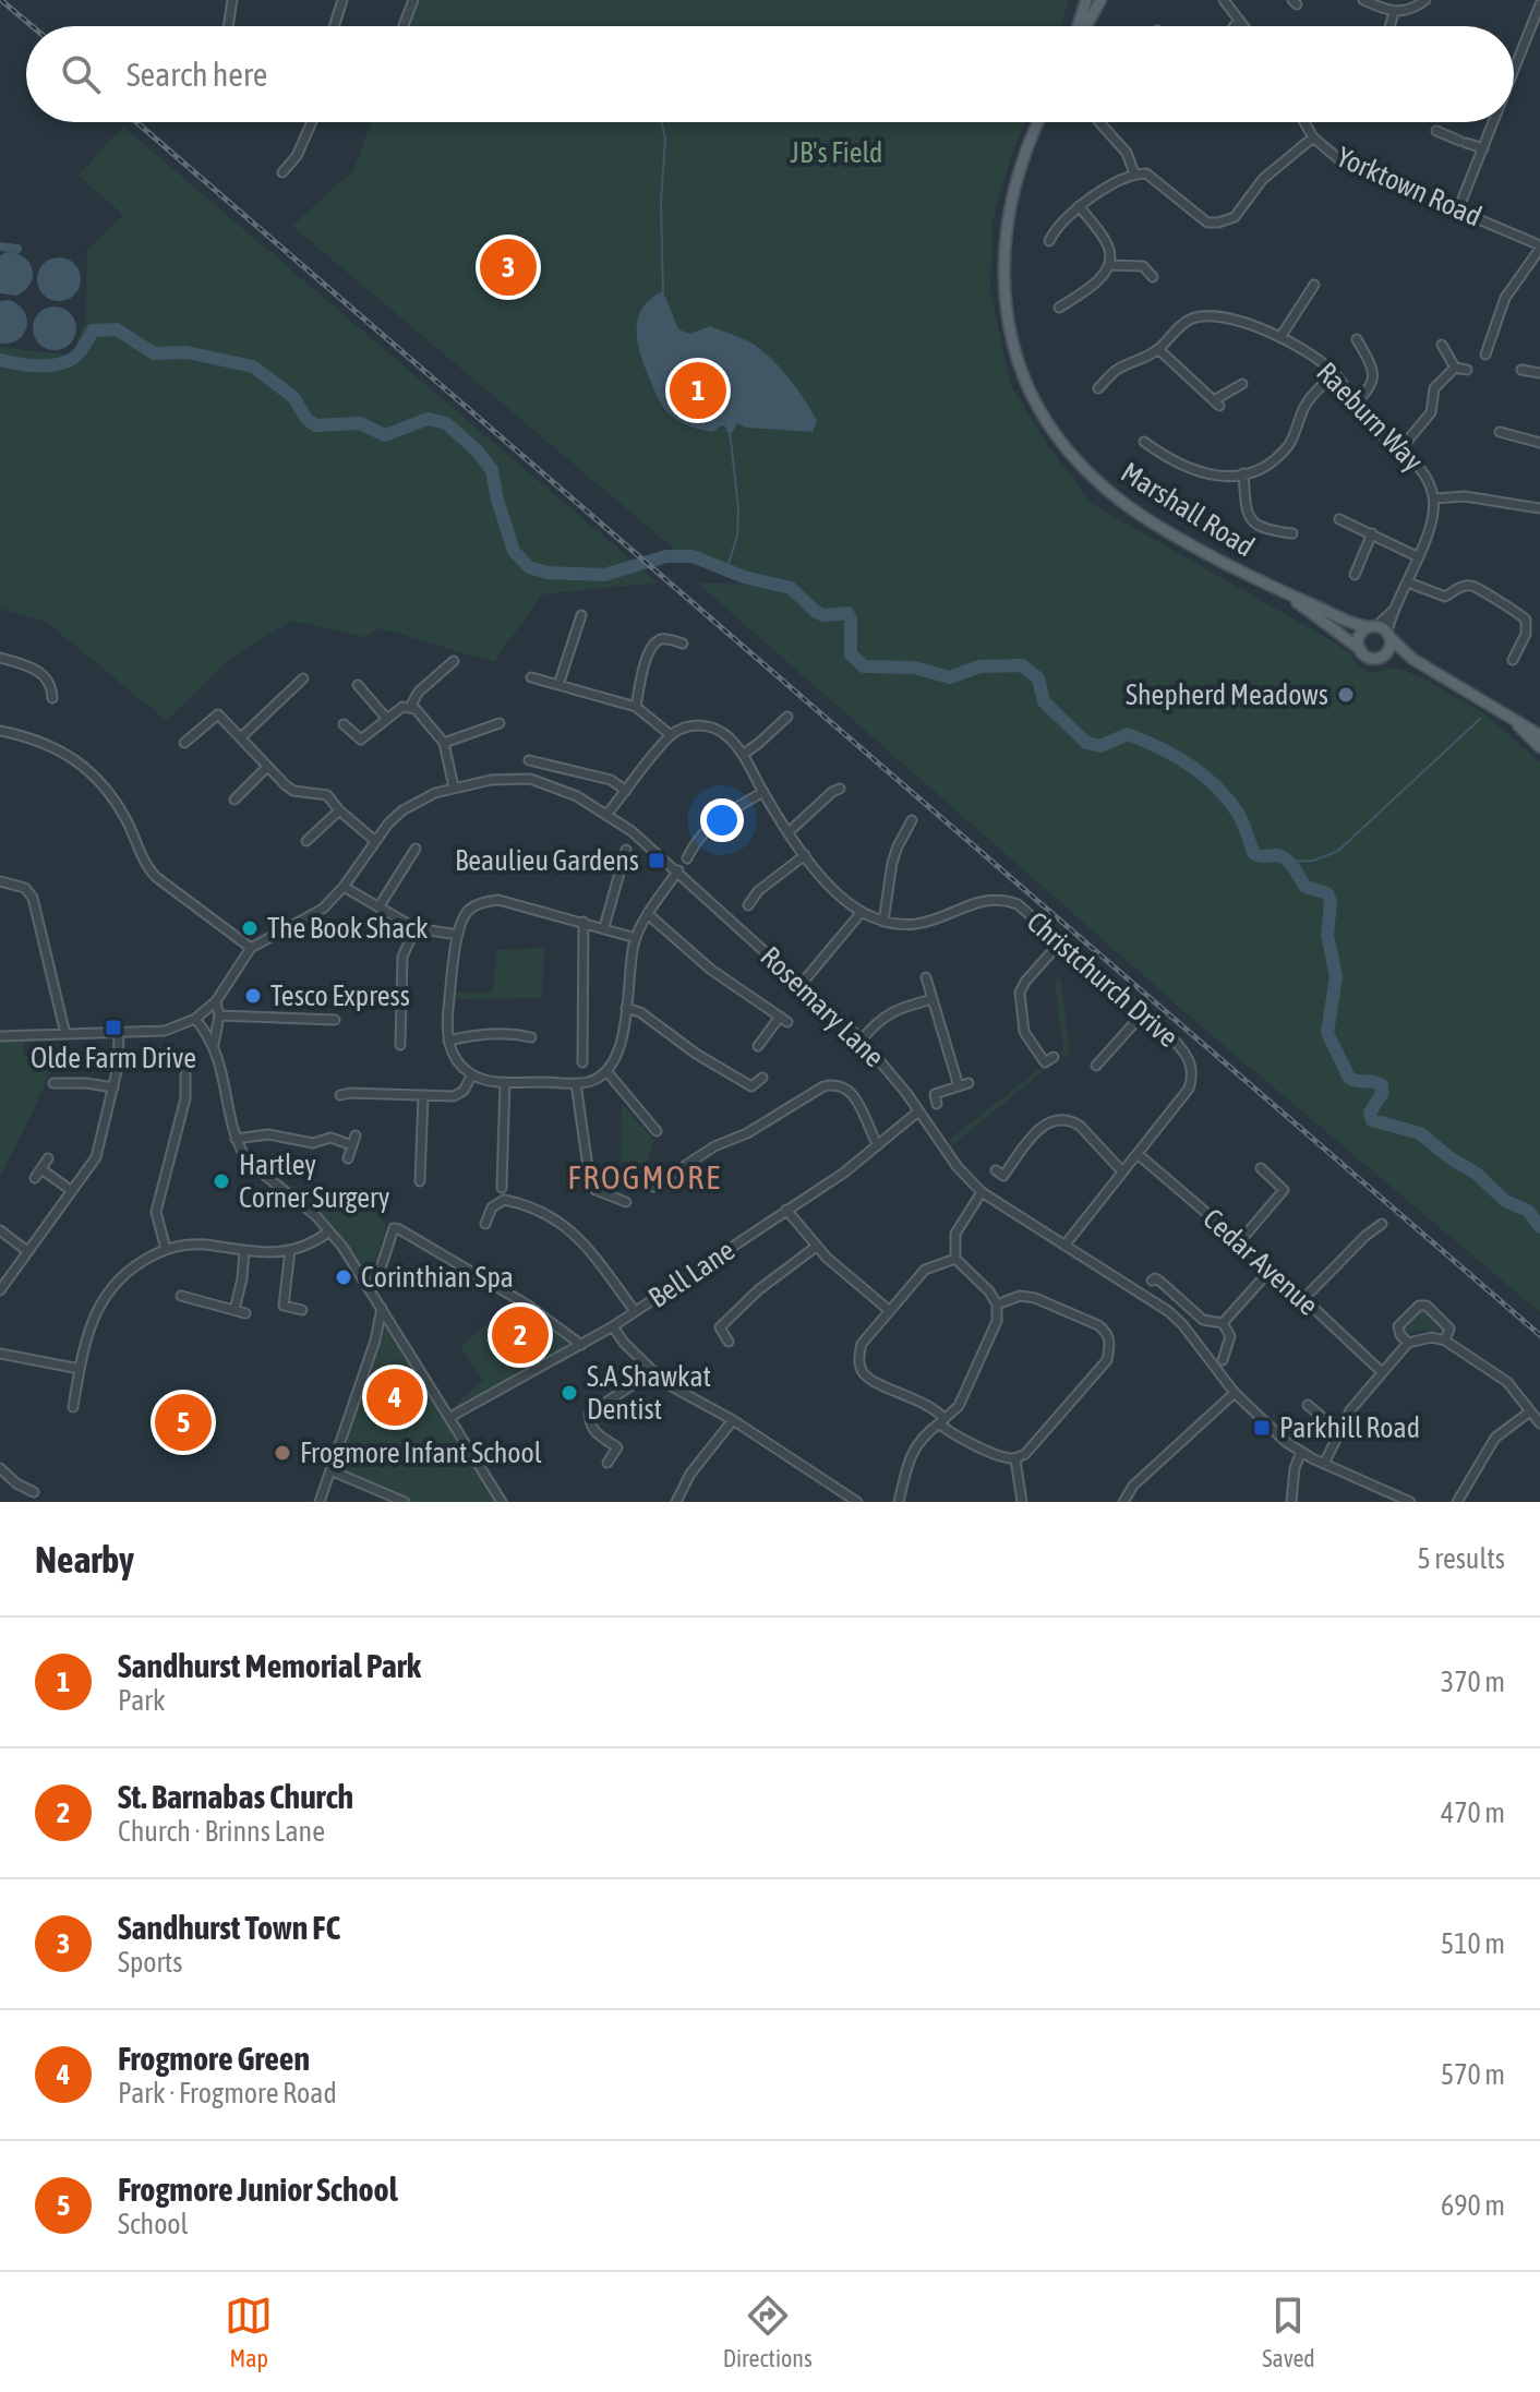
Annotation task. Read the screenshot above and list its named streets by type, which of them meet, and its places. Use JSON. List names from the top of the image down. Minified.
{"streets":{"main road":["Marshall Road"],"street":["Yorktown Road","Raeburn Way","Christchurch Drive","Rosemary Lane","Cedar Avenue","Bell Lane"]},"crossings":[["Raeburn Way","Marshall Road"],["Christchurch Drive","Rosemary Lane"],["Christchurch Drive","Cedar Avenue"],["Rosemary Lane","Bell Lane"]],"districts":["FROGMORE"],"parks":["JB's Field"],"places":{"other":["Shepherd Meadows","The Book Shack","Tesco Express","Hartley Corner Surgery","Corinthian Spa","S.A Shawkat Dentist","Frogmore Infant School"],"transit":["Beaulieu Gardens","Olde Farm Drive","Parkhill Road"]},"page":{"search":"Search here","pins":["3","1","2","4","5"],"heading":["Nearby","5 results"],"list":[{"mark":"1","name":"Sandhurst Memorial Park","note":"Park","value":"370 m"},{"mark":"2","name":"St. Barnabas Church","note":"Church · Brinns Lane","value":"470 m"},{"mark":"3","name":"Sandhurst Town FC","note":"Sports","value":"510 m"},{"mark":"4","name":"Frogmore Green","note":"Park · Frogmore Road","value":"570 m"},{"mark":"5","name":"Frogmore Junior School","note":"School","value":"690 m"}],"nav":["Map","Directions","Saved"]}}
